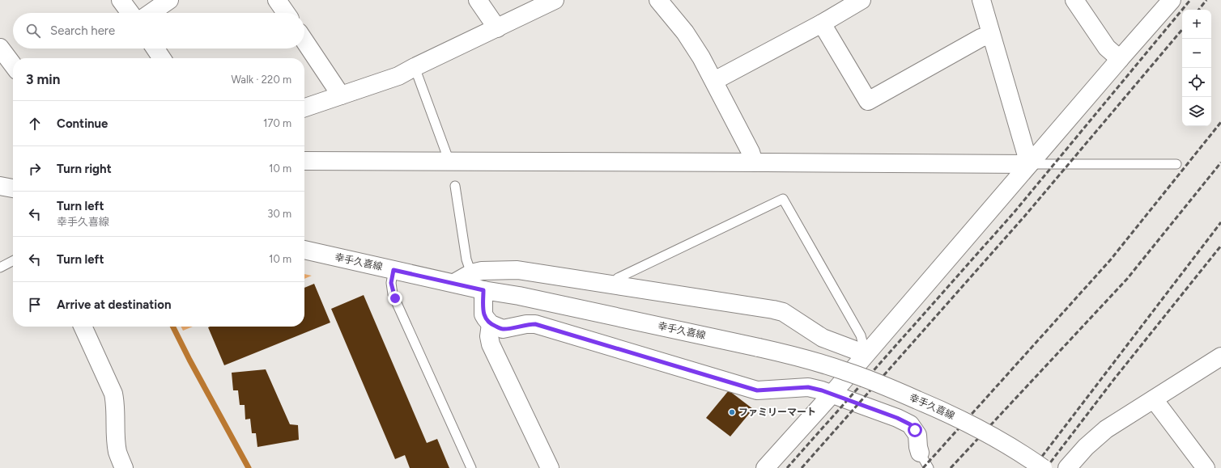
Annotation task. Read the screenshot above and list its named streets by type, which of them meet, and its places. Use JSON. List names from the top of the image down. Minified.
{"streets":{"street":["幸手久喜線"]},"places":["ファミリーマート"],"page":{"map_buttons":["+","−"],"search":"Search here","heading":["3 min","Walk · 220 m"],"list":[["Continue","170 m"],["Turn right","10 m"],["Turn left","幸手久喜線","30 m"],["Turn left","10 m"],"Arrive at destination"]}}
